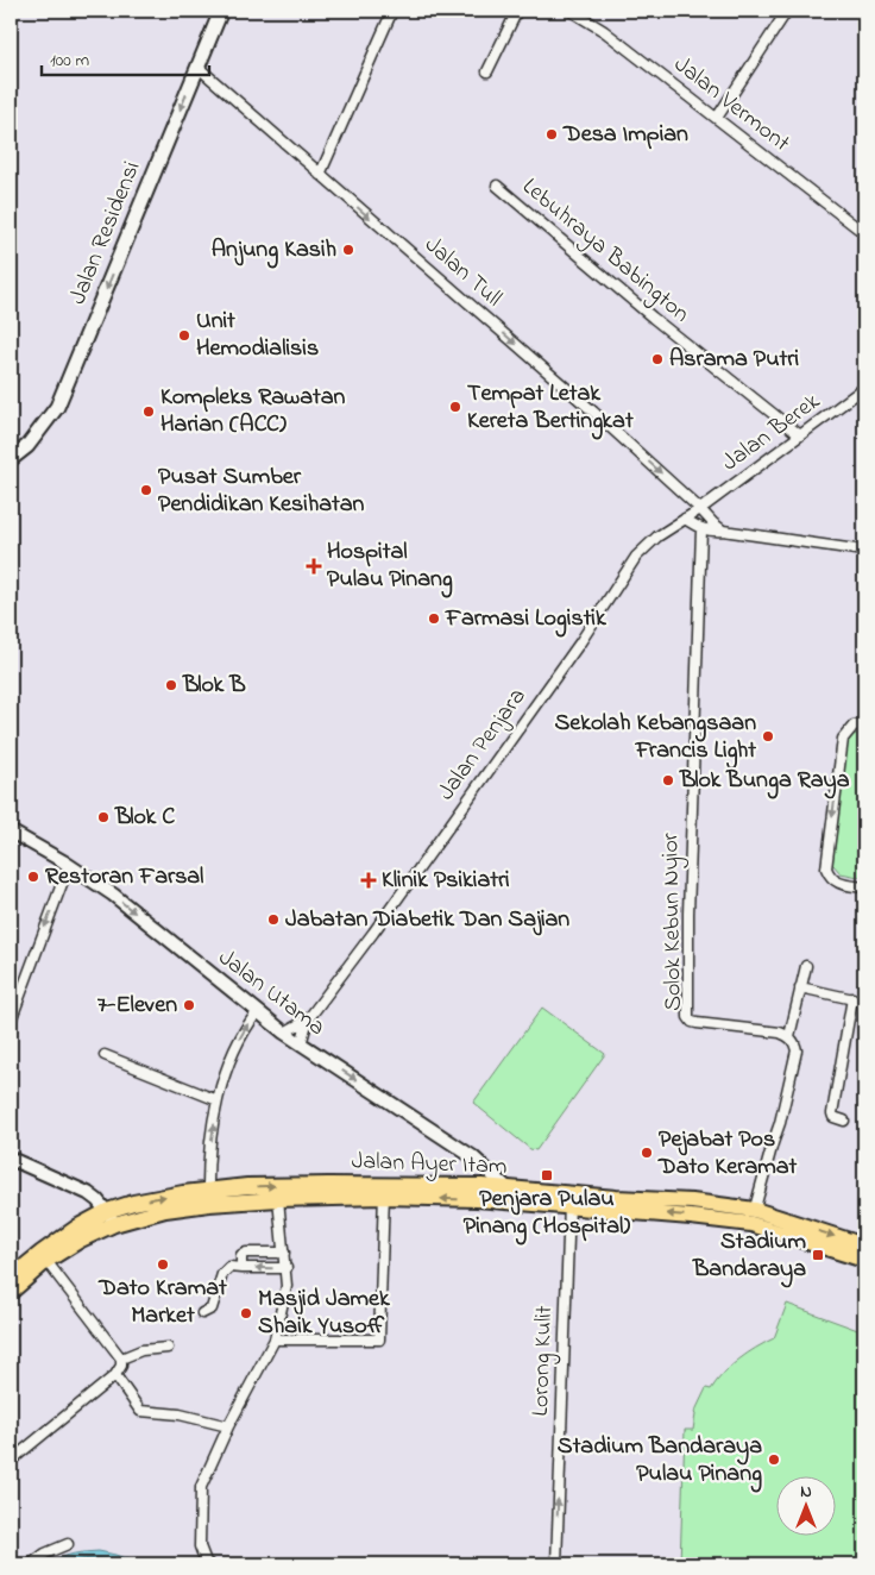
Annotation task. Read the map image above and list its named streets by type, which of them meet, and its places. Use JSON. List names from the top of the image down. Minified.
{"streets":{"main road":["Jalan Residensi","Jalan Ayer Itam"],"street":["Jalan Vermont","Lebuhraya Babington","Jalan Tull","Jalan Berek","Jalan Penjara","Solok Kebun Nyior","Jalan Utama","Lorong Kulit"]},"crossings":[["Jalan Residensi","Jalan Tull"],["Lebuhraya Babington","Jalan Berek"],["Jalan Tull","Jalan Berek"],["Jalan Tull","Jalan Penjara"],["Jalan Berek","Jalan Penjara"],["Jalan Penjara","Jalan Utama"],["Jalan Utama","Jalan Ayer Itam"],["Jalan Ayer Itam","Lorong Kulit"]],"one_way":["Jalan Residensi","Jalan Tull","Jalan Utama","Lorong Kulit"],"places":{"other":["Desa Impian","Anjung Kasih","Unit Hemodialisis","Asrama Putri","Tempat Letak Kereta Bertingkat","Kompleks Rawatan Harian (ACC)","Pusat Sumber Pendidikan Kesihatan","Farmasi Logistik","Blok B","Sekolah Kebangsaan Francis Light","Blok Bunga Raya","Blok C","Restoran Farsal","Jabatan Diabetik Dan Sajian","7-Eleven","Pejabat Pos Dato Keramat","Dato Kramat Market","Masjid Jamek Shaik Yusoff","Stadium Bandaraya Pulau Pinang"],"health":["Hospital Pulau Pinang","Klinik Psikiatri"],"transit":["Penjara Pulau Pinang (Hospital)","Stadium Bandaraya"]},"scale_bar":"100 m","north":"top"}
